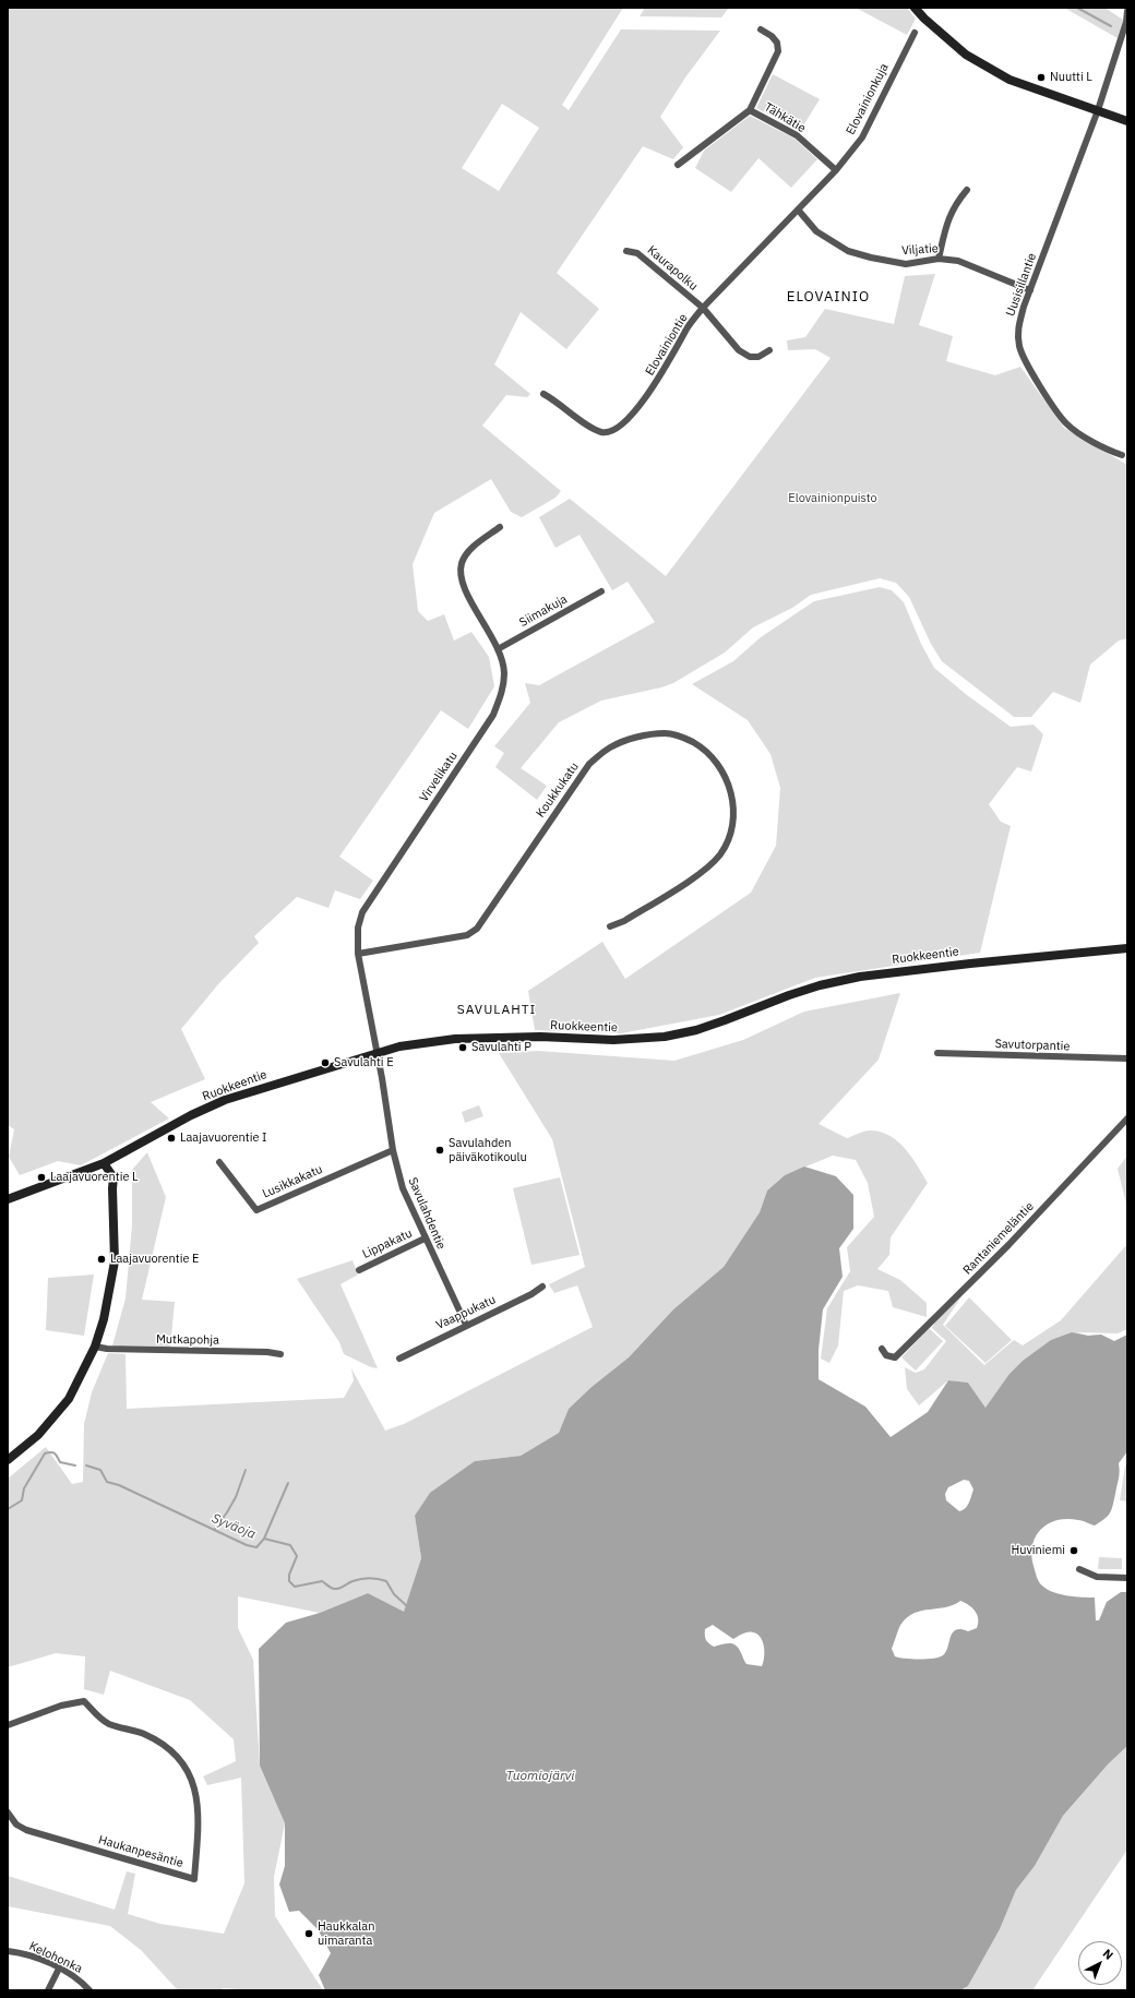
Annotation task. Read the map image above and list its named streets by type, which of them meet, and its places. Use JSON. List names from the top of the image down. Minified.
{"streets":{"street":["Elovainionkuja","Tähkätie","Viljatie","Kaurapolku","Uusisillantie","Elovainiontie","Siimakuja","Virvelikatu","Koukkukatu","Ruokkeentie","Savutorpantie","Lusikkakatu","Savulahdentie","Rantaniemeläntie","Lippakatu","Vaappukatu","Mutkapohja","Haukanpesäntie","Kelohonka"]},"crossings":[["Elovainionkuja","Tähkätie"],["Elovainionkuja","Viljatie"],["Elovainionkuja","Elovainiontie"],["Viljatie","Uusisillantie"],["Viljatie","Elovainiontie"],["Kaurapolku","Elovainiontie"],["Siimakuja","Virvelikatu"],["Virvelikatu","Koukkukatu"],["Virvelikatu","Ruokkeentie"],["Virvelikatu","Savulahdentie"],["Ruokkeentie","Savulahdentie"],["Lusikkakatu","Savulahdentie"],["Savulahdentie","Lippakatu"],["Savulahdentie","Vaappukatu"]],"districts":["ELOVAINIO","SAVULAHTI"],"water":["Syväoja","Tuomiojärvi"],"parks":["Elovainionpuisto"],"places":["Nuutti L","Savulahti P","Savulahti E","Laajavuorentie I","Savulahden päiväkotikoulu","Laajavuorentie L","Laajavuorentie E","Huviniemi","Haukkalan uimaranta"],"north":"top right"}
